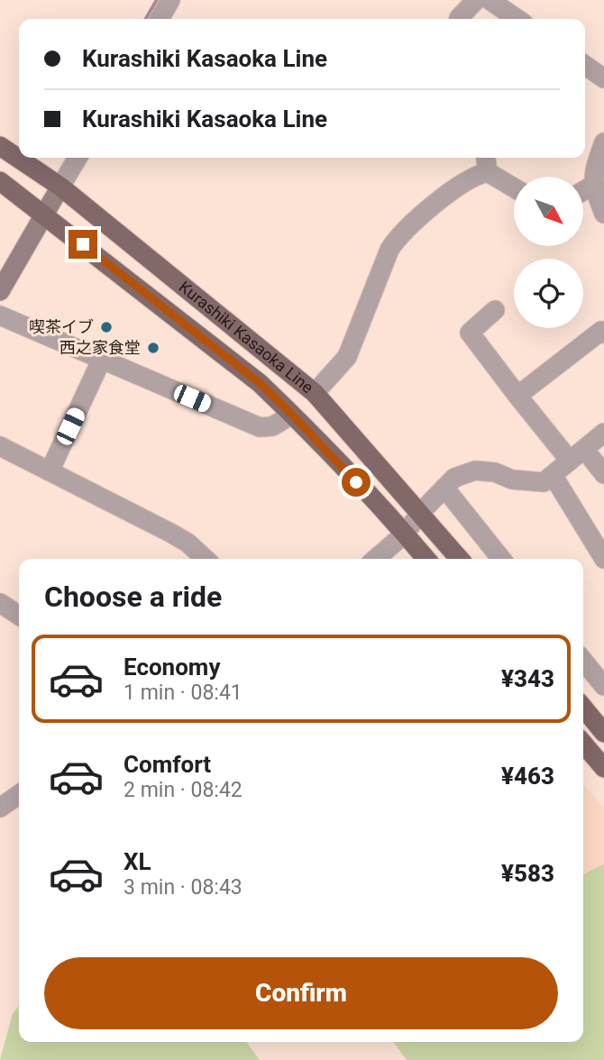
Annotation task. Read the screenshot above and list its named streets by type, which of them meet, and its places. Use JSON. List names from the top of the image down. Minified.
{"streets":{"main road":["Kurashiki Kasaoka Line"]},"places":["喫茶イブ","西之家食堂"],"north":"bottom right","page":{"banner":["Kurashiki Kasaoka Line","Kurashiki Kasaoka Line"],"heading":"Choose a ride","list":[{"name":"Economy","note":"1 min · 08:41","value":"¥343"},{"name":"Comfort","note":"2 min · 08:42","value":"¥463"},{"name":"XL","note":"3 min · 08:43","value":"¥583"}],"buttons":"Confirm"}}
